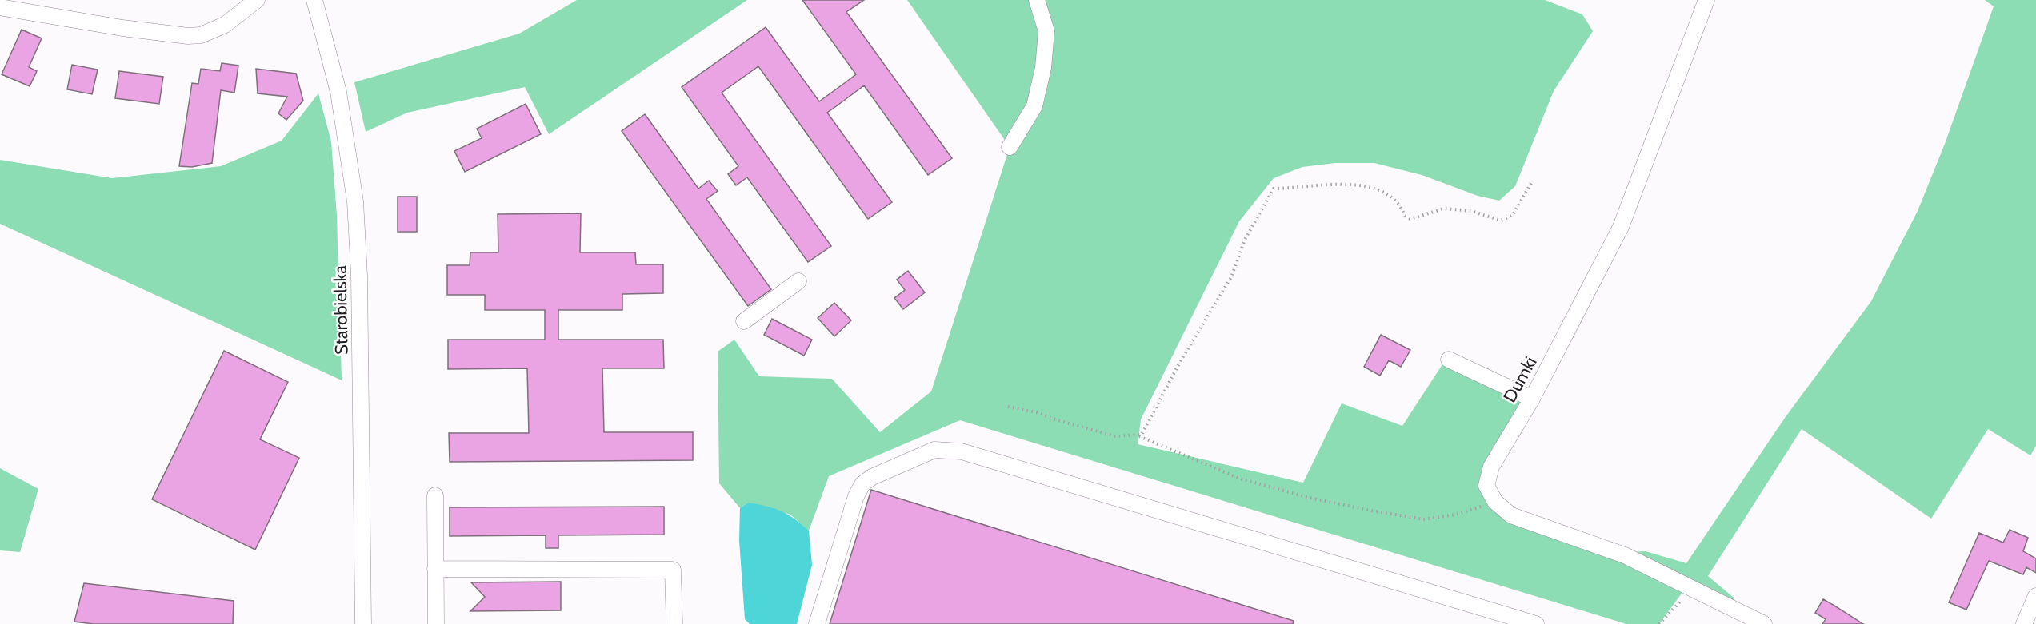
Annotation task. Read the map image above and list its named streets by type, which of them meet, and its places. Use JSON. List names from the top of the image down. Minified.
{"streets":{"street":["Starobielska","Dumki"]}}
